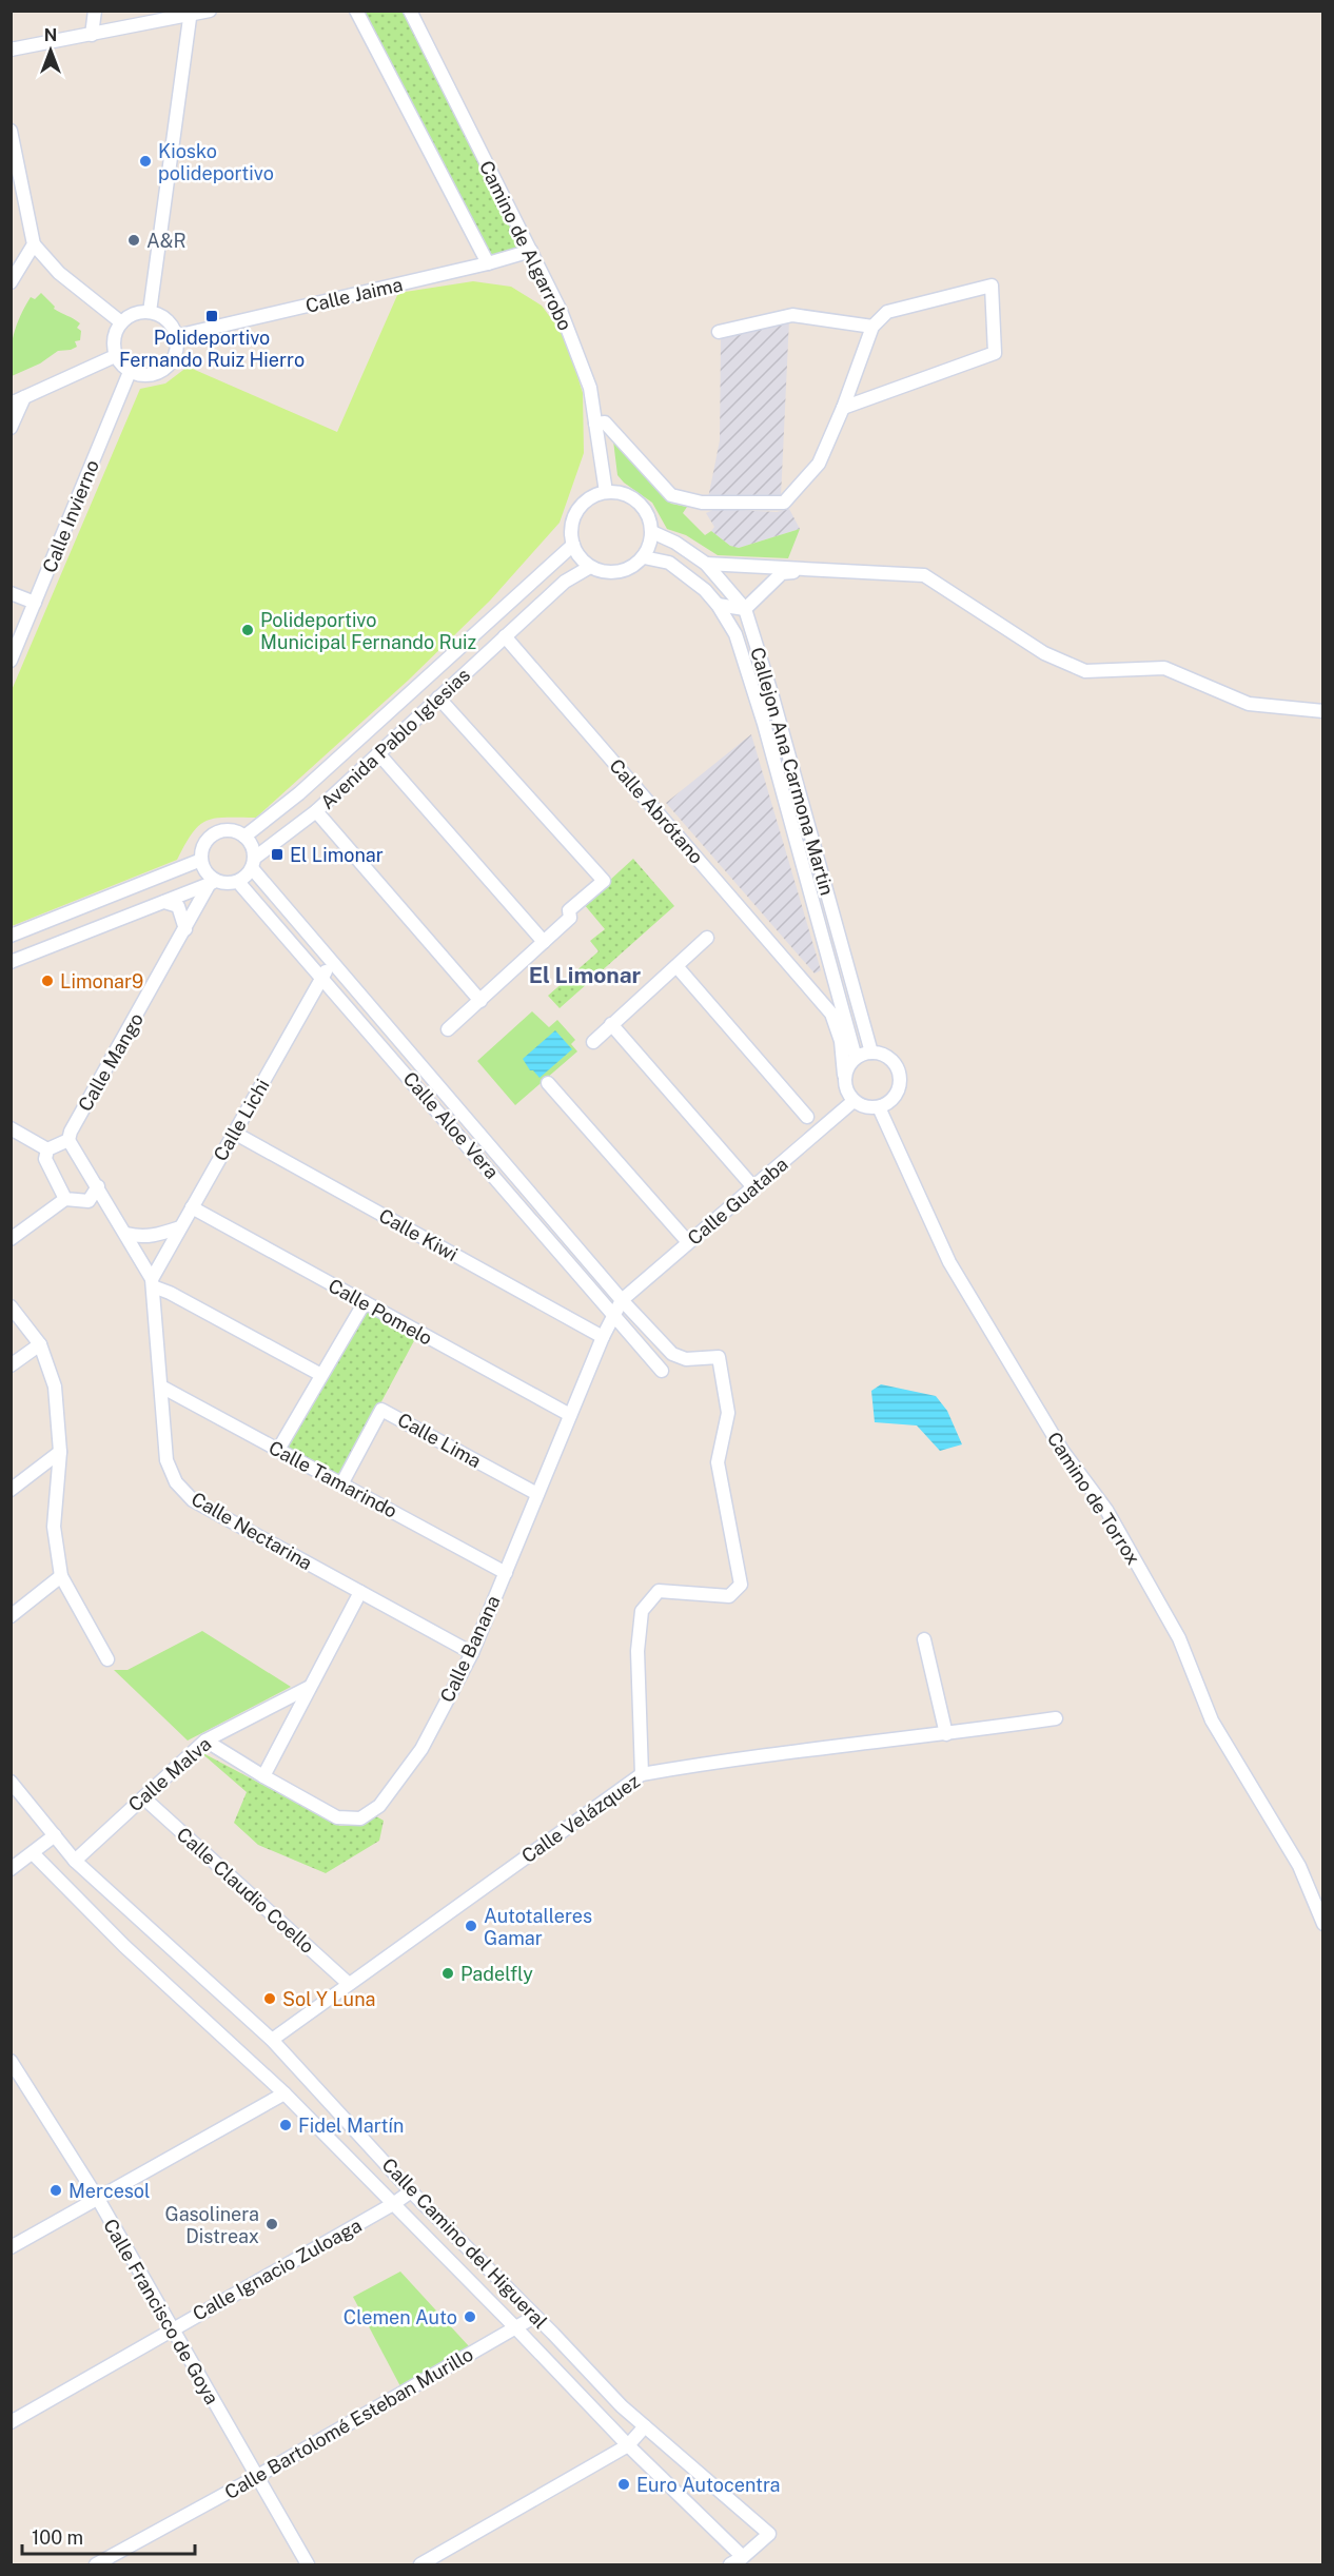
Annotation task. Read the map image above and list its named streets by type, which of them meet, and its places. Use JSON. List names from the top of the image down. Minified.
{"streets":{"street":["Camino de Algarrobo","Calle Jaima","Calle Invierno","Avenida Pablo Iglesias","Callejon Ana Carmona Martin","Calle Abrótano","Calle Mango","Calle Lichi","Calle Aloe Vera","Calle Guataba","Calle Kiwi","Calle Pomelo","Calle Lima","Calle Tamarindo","Camino de Torrox","Calle Nectarina","Calle Banana","Calle Malva","Calle Velázquez","Calle Claudio Coello","Calle Camino del Higueral","Calle Ignacio Zuloaga","Calle Francisco de Goya","Calle Bartolomé Esteban Murillo"]},"crossings":[["Camino de Algarrobo","Calle Jaima"],["Camino de Algarrobo","Avenida Pablo Iglesias"],["Camino de Algarrobo","Callejon Ana Carmona Martin"],["Calle Jaima","Calle Invierno"],["Avenida Pablo Iglesias","Callejon Ana Carmona Martin"],["Avenida Pablo Iglesias","Calle Abrótano"],["Avenida Pablo Iglesias","Calle Mango"],["Avenida Pablo Iglesias","Calle Aloe Vera"],["Callejon Ana Carmona Martin","Calle Abrótano"],["Callejon Ana Carmona Martin","Calle Guataba"],["Callejon Ana Carmona Martin","Camino de Torrox"],["Calle Abrótano","Calle Guataba"],["Calle Abrótano","Camino de Torrox"],["Calle Mango","Calle Aloe Vera"],["Calle Mango","Calle Nectarina"],["Calle Lichi","Calle Aloe Vera"],["Calle Lichi","Calle Kiwi"],["Calle Lichi","Calle Pomelo"],["Calle Lichi","Calle Nectarina"],["Calle Aloe Vera","Calle Guataba"],["Calle Aloe Vera","Calle Banana"],["Calle Aloe Vera","Calle Velázquez"],["Calle Guataba","Camino de Torrox"],["Calle Guataba","Calle Banana"],["Calle Kiwi","Calle Banana"],["Calle Pomelo","Calle Banana"],["Calle Lima","Calle Tamarindo"],["Calle Lima","Calle Banana"],["Calle Tamarindo","Calle Nectarina"],["Calle Tamarindo","Calle Banana"],["Calle Nectarina","Calle Banana"],["Calle Banana","Calle Malva"],["Calle Malva","Calle Claudio Coello"],["Calle Malva","Calle Camino del Higueral"],["Calle Velázquez","Calle Claudio Coello"],["Calle Velázquez","Calle Camino del Higueral"],["Calle Camino del Higueral","Calle Ignacio Zuloaga"],["Calle Camino del Higueral","Calle Bartolomé Esteban Murillo"],["Calle Ignacio Zuloaga","Calle Francisco de Goya"],["Calle Francisco de Goya","Calle Bartolomé Esteban Murillo"]],"districts":["El Limonar"],"places":{"other":["Kiosko polideportivo","A&R","Polideportivo Municipal Fernando Ruiz","Limonar9","Autotalleres Gamar","Padelfly","Sol Y Luna","Fidel Martín","Mercesol","Gasolinera Distreax","Clemen Auto","Euro Autocentra"],"transit":["Polideportivo Fernando Ruiz Hierro","El Limonar"]},"scale_bar":"100 m","north":"top"}
